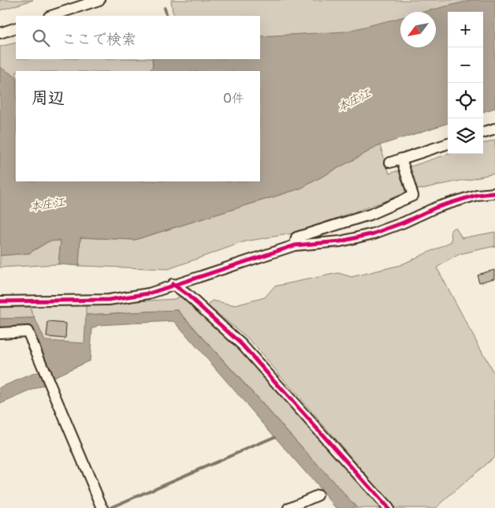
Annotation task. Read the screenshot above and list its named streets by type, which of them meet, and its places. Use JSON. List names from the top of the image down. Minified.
{"water":["本庄江"],"north":"bottom left","page":{"map_buttons":["+","−"],"search":"ここで検索","heading":["周辺","0件"]}}
